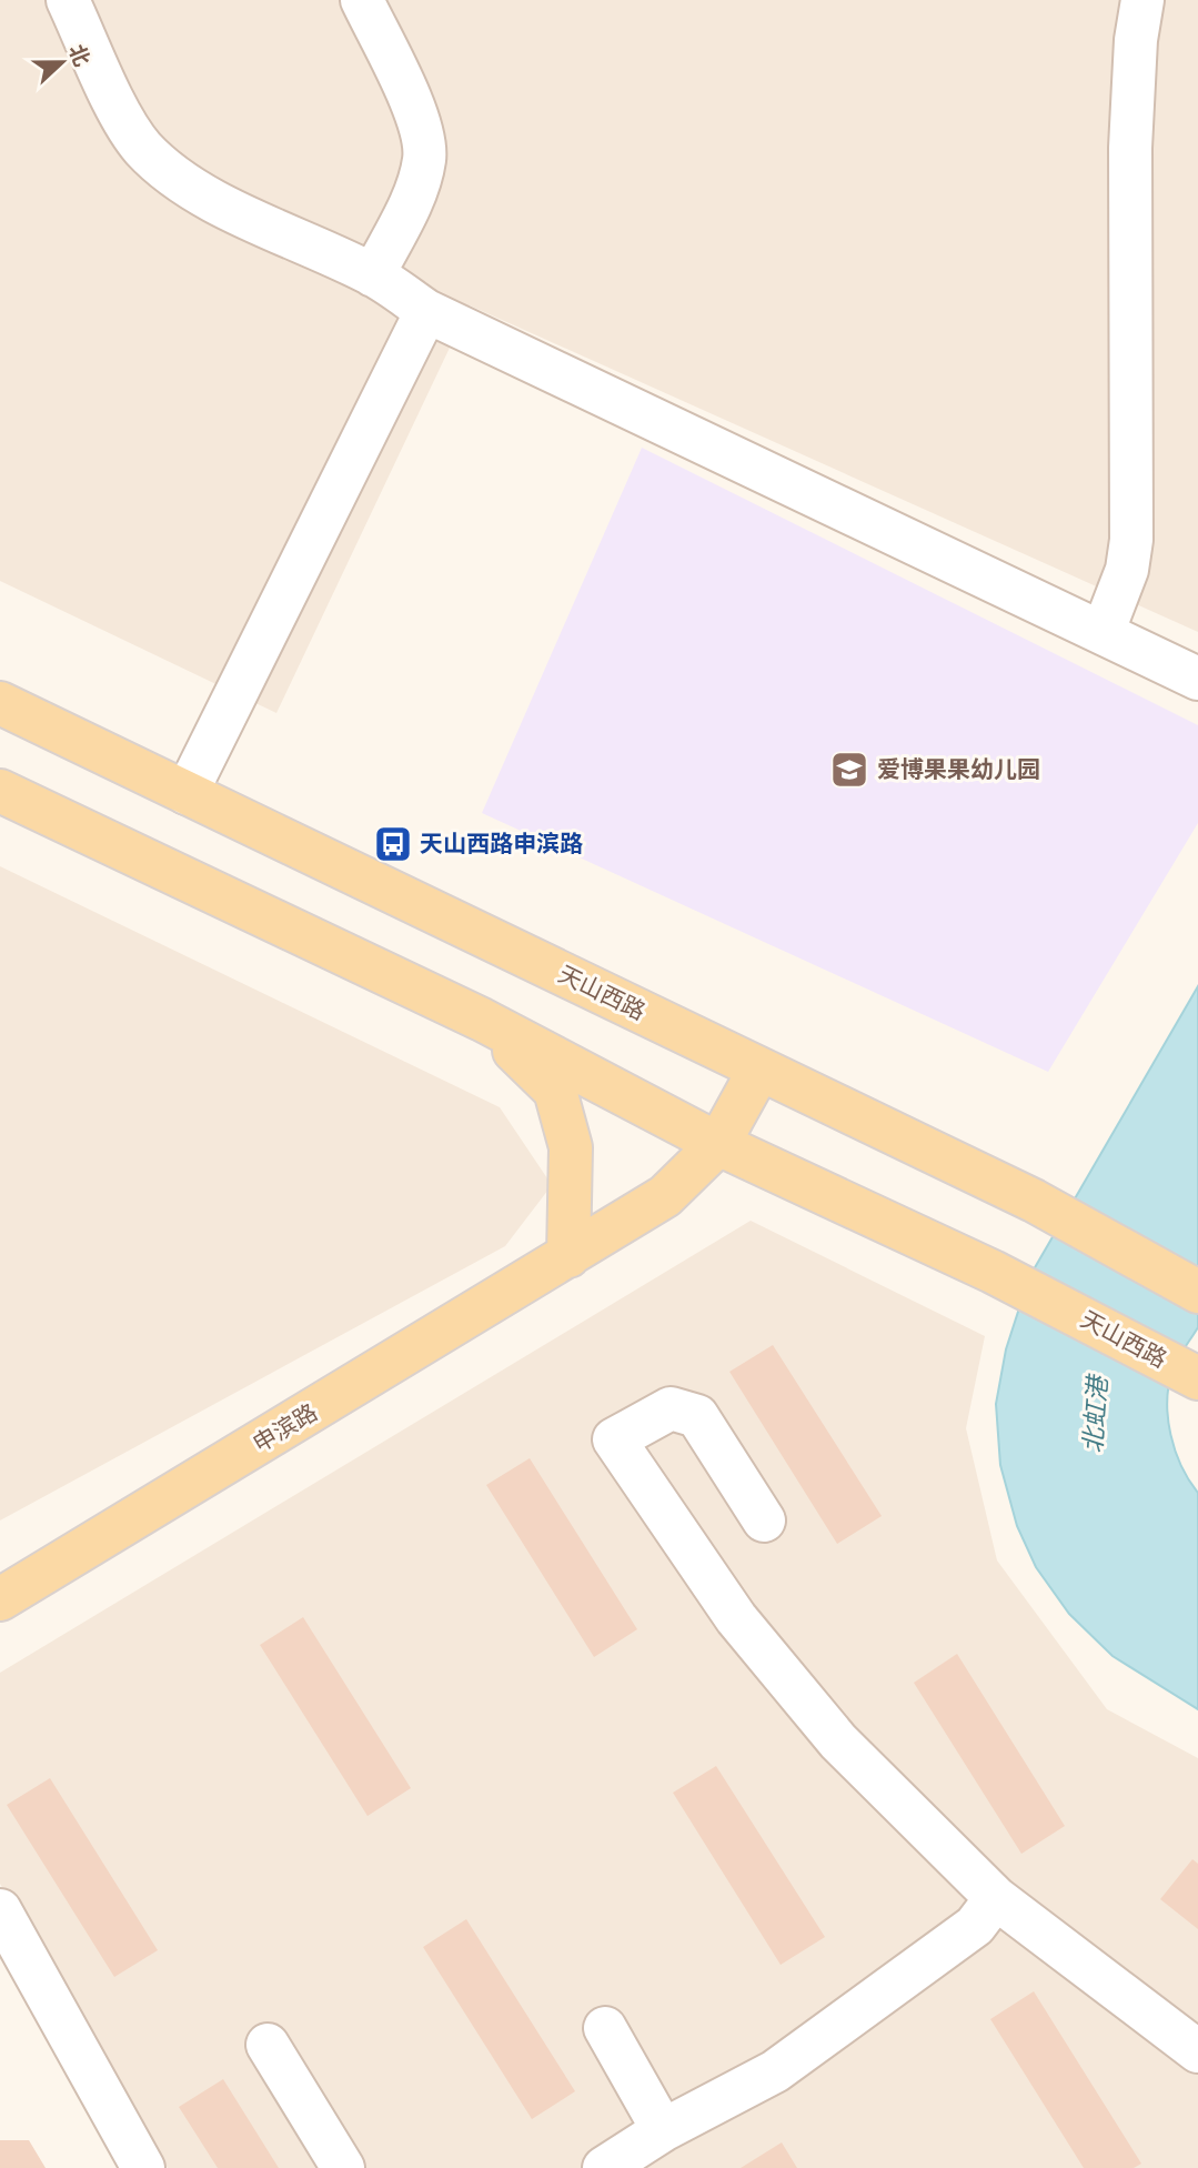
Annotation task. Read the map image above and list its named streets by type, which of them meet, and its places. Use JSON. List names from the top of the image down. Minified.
{"streets":{"main road":["天山西路","申滨路"]},"crossings":[["天山西路","申滨路"]],"water":["北虹港"],"places":{"school or university":["爱博果果幼儿园"],"bus stop":["天山西路申滨路"]},"north":"right"}
